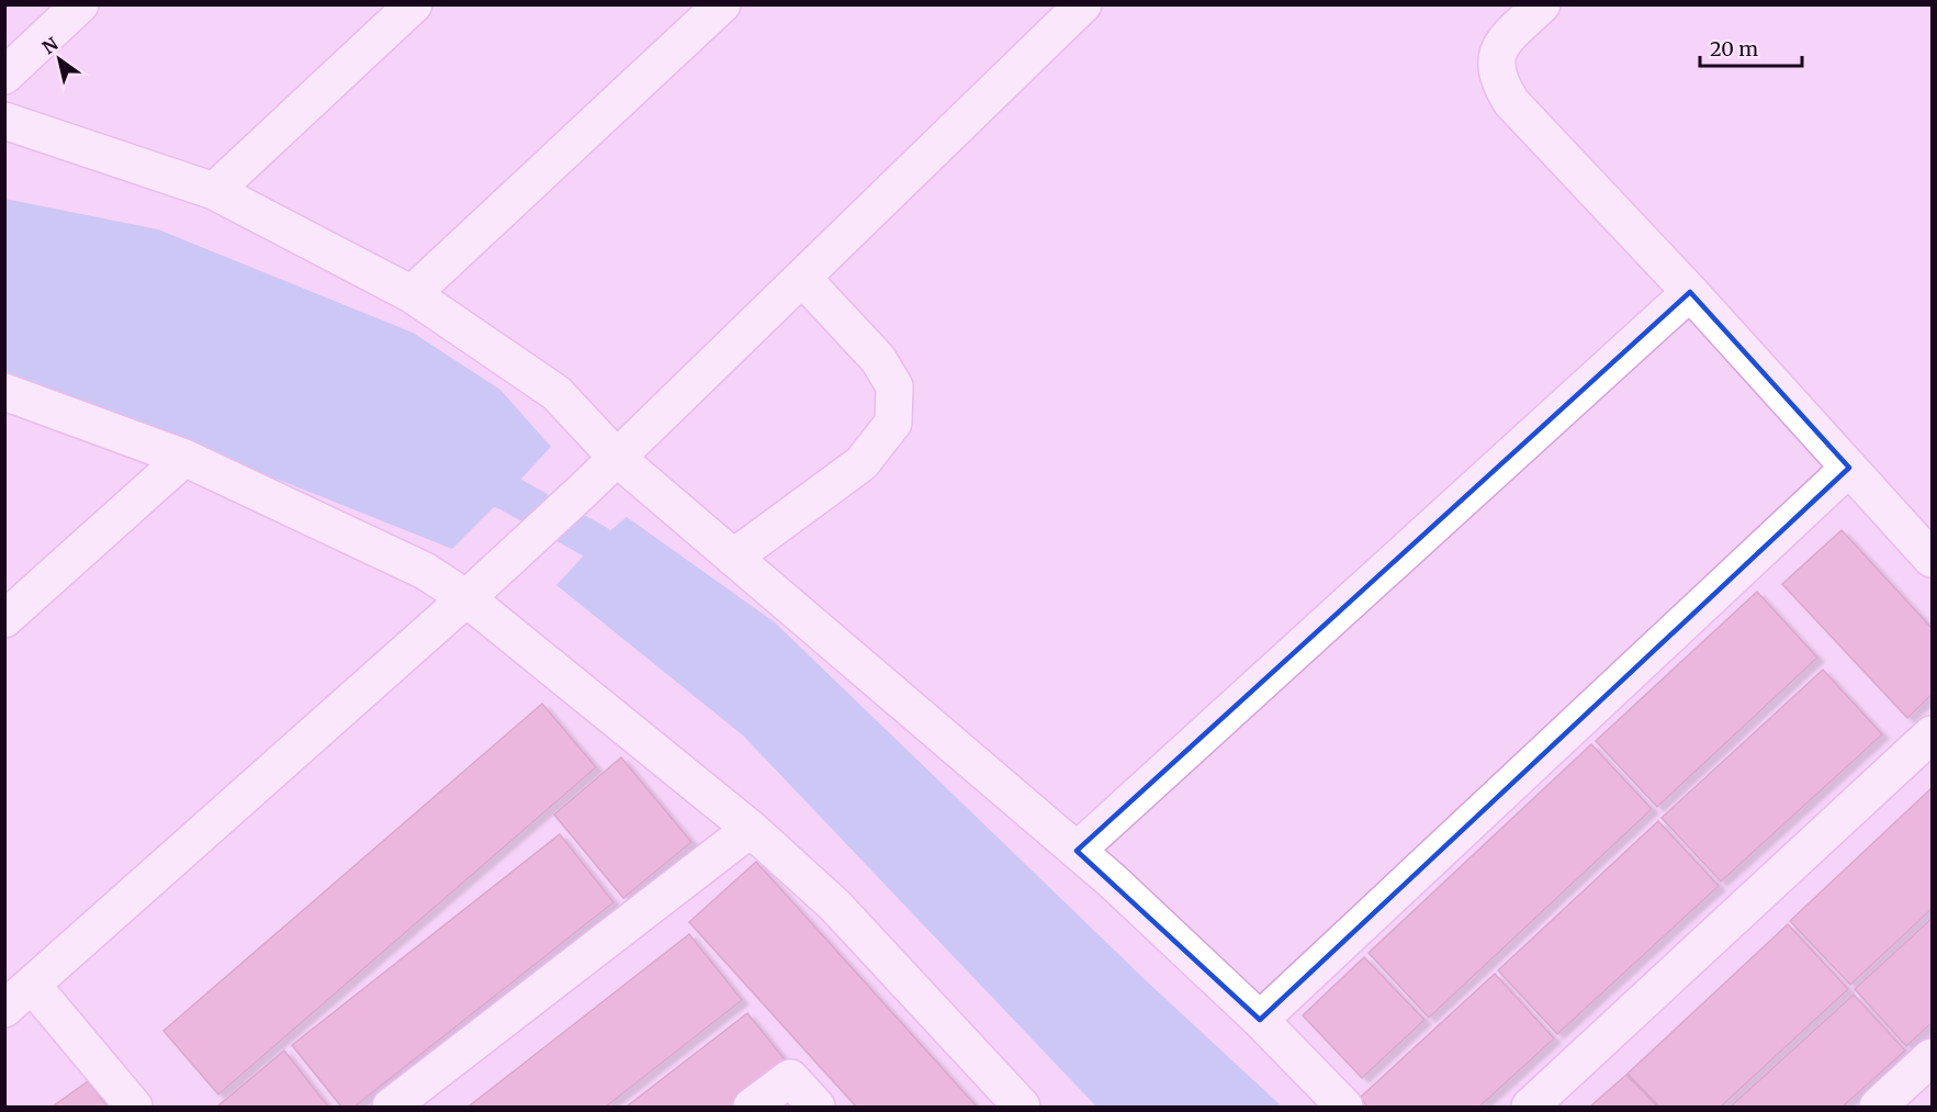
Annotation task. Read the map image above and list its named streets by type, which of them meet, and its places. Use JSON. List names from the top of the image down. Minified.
{"scale_bar":"20 m","north":"top left"}
